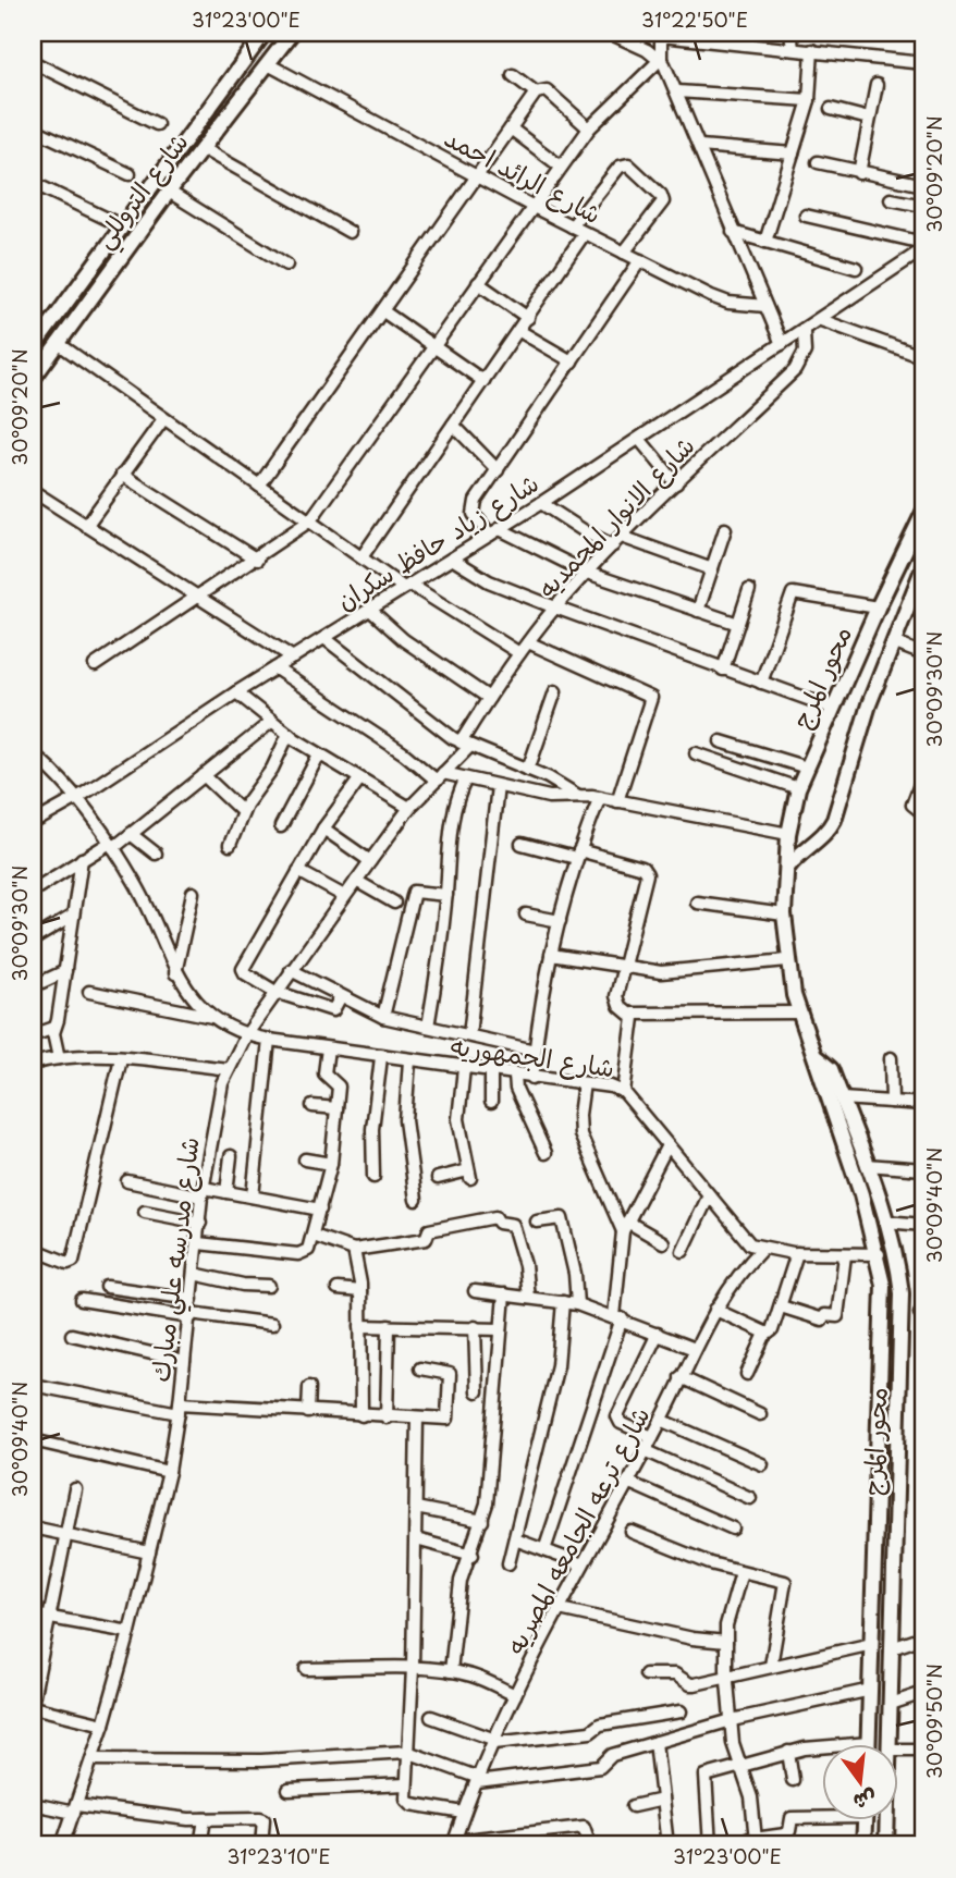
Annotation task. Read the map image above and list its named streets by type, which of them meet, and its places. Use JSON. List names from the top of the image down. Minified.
{"streets":{"main road":["شارع التروللي","محور المرج"],"street":["شارع الرائد احمد","شارع الانوار المحمديه","شارع زياد حافظ سكران","شارع الجمهوريه","شارع مدرسه علي مبارك","شارع ترعه الجامعه المصريه"]},"crossings":[["شارع الرائد احمد","شارع التروللي"],["شارع الانوار المحمديه","شارع زياد حافظ سكران"],["شارع الانوار المحمديه","شارع مدرسه علي مبارك"],["شارع الجمهوريه","شارع مدرسه علي مبارك"],["شارع الجمهوريه","شارع ترعه الجامعه المصريه"]],"north":"bottom","coordinates":["31°23'00\"E","31°22'50\"E","30°09'20\"N","30°09'30\"N","30°09'40\"N","30°09'50\"N","31°23'10\"E"]}
